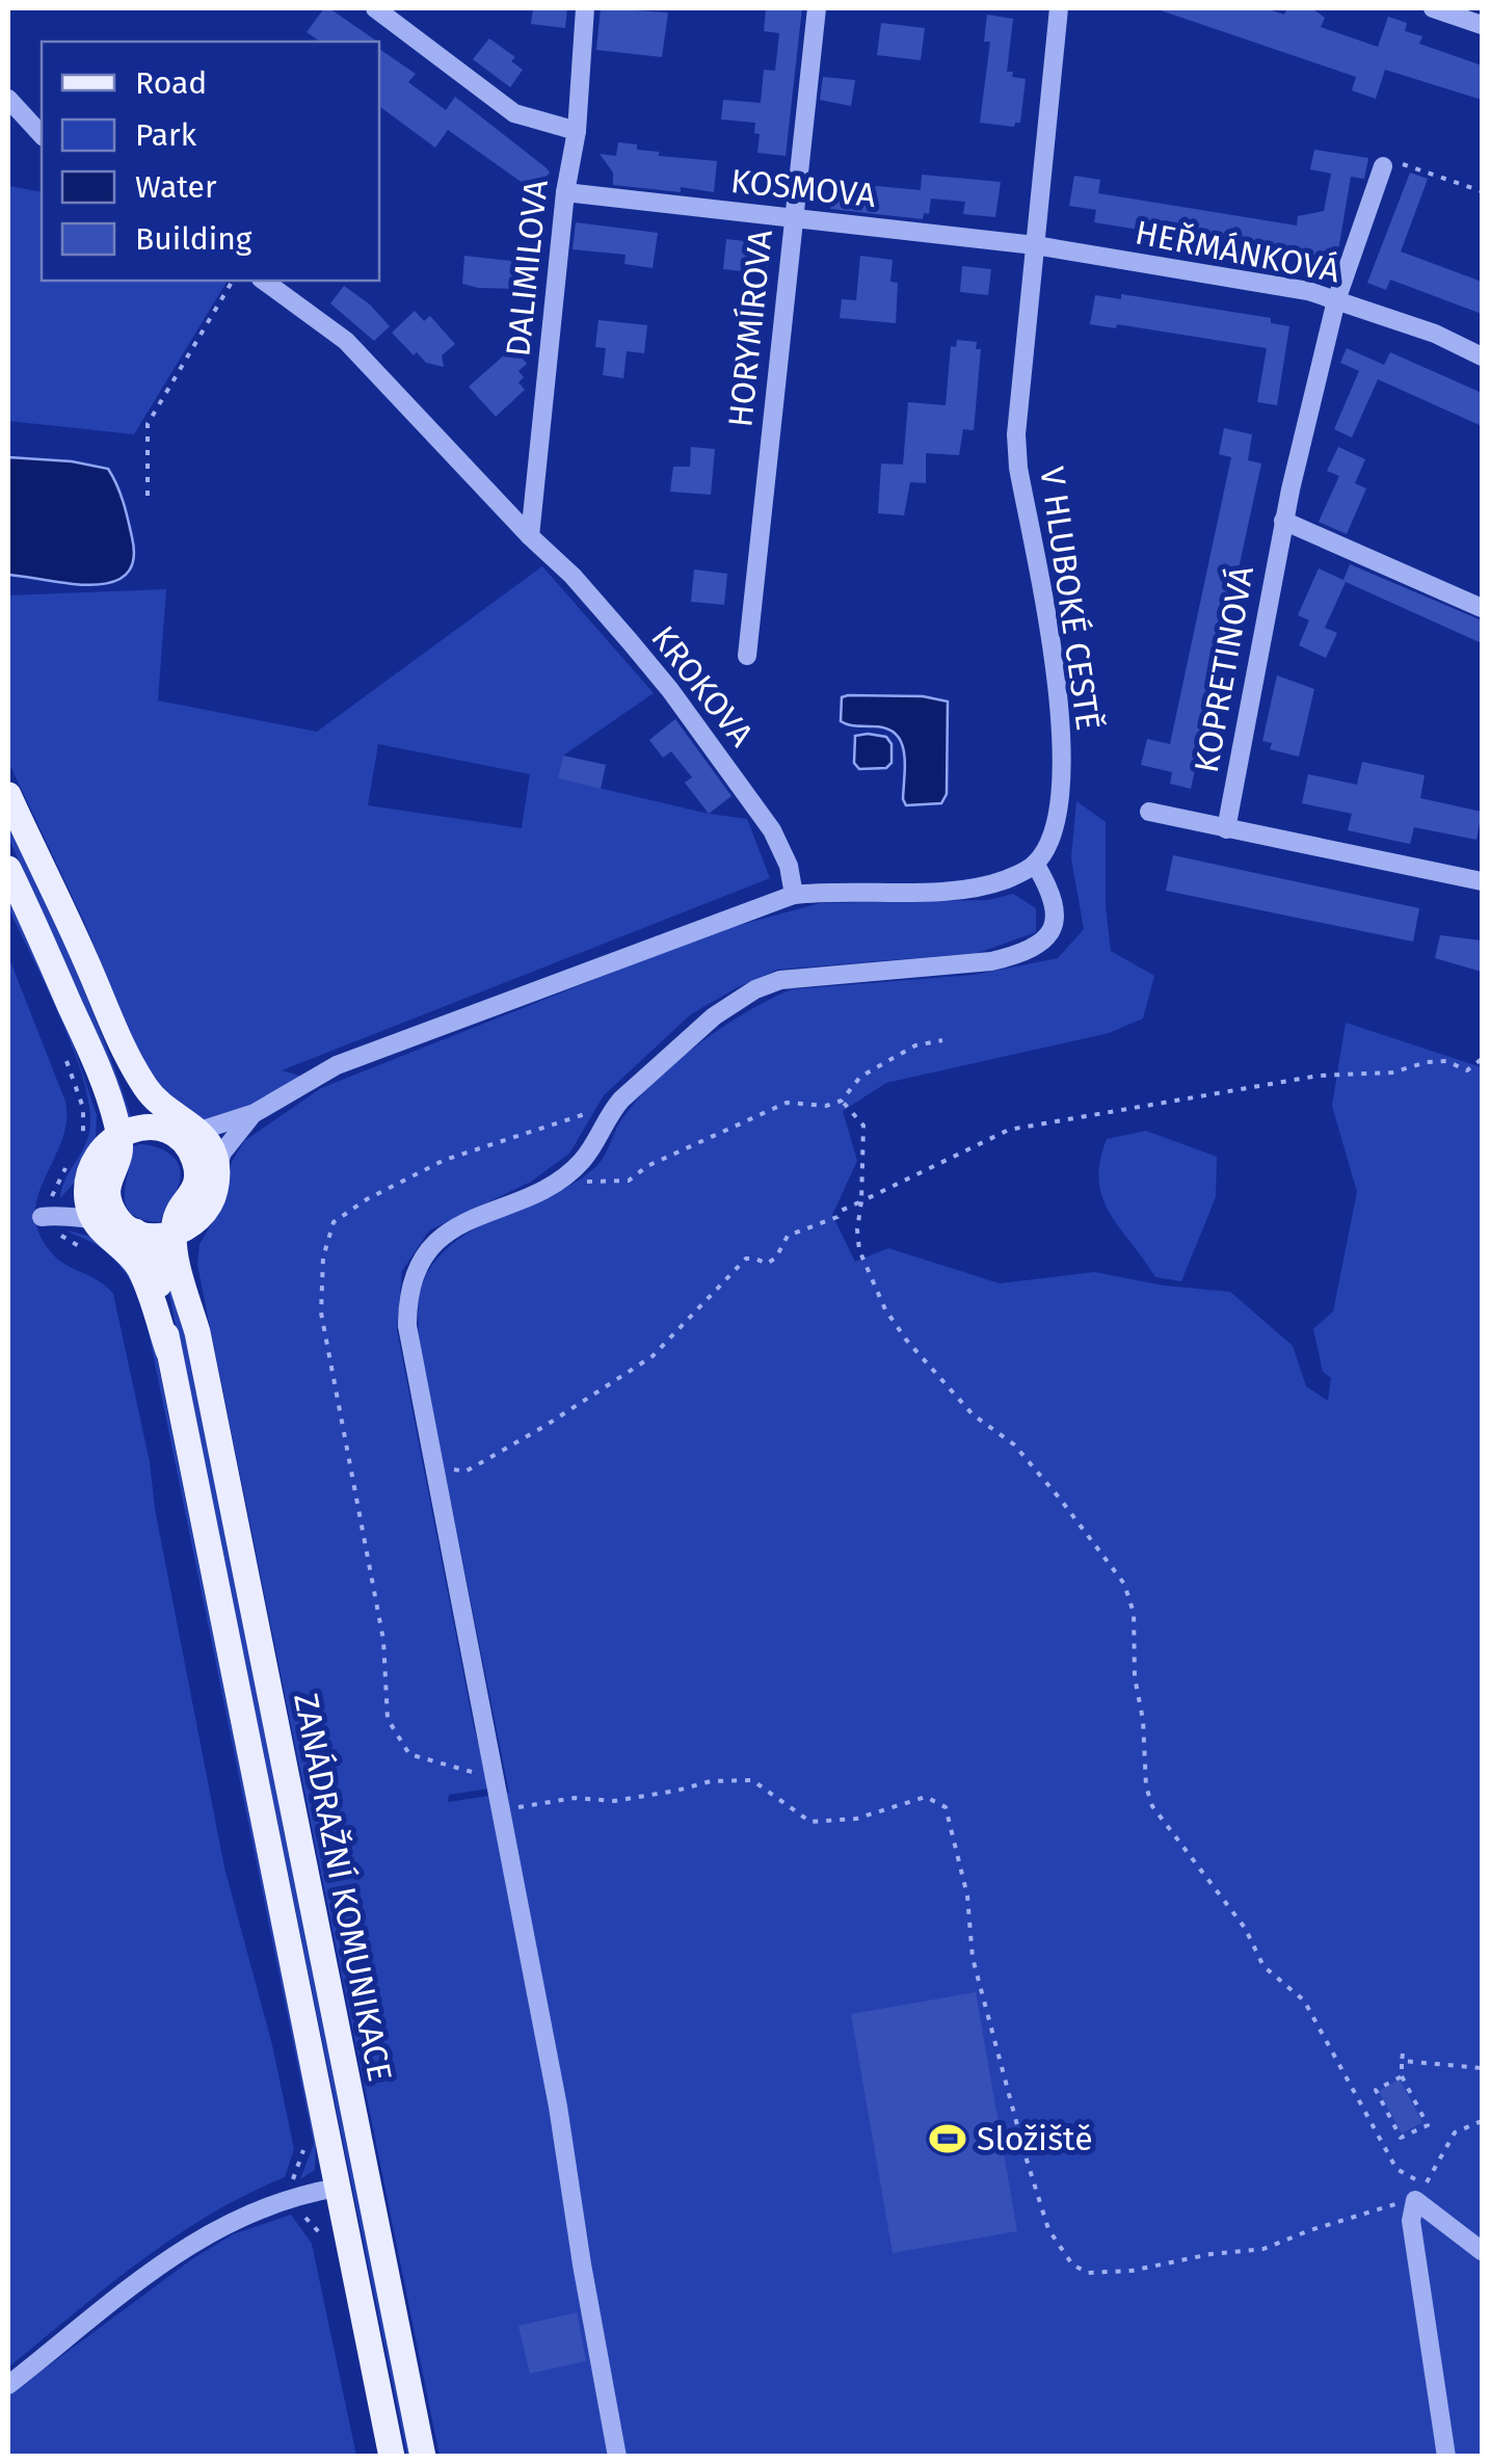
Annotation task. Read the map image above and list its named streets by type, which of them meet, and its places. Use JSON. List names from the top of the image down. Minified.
{"streets":{"main road":["ZANÁDRAŽNÍ KOMUNIKACE"],"street":["KOSMOVA","HEŘMÁNKOVÁ","DALIMILOVA","HORYMÍROVA","V HLUBOKÉ CESTĚ","KOPRETINOVÁ","KROKOVA"]},"crossings":[["KOSMOVA","HEŘMÁNKOVÁ"],["KOSMOVA","DALIMILOVA"],["KOSMOVA","HORYMÍROVA"],["KOSMOVA","V HLUBOKÉ CESTĚ"],["HEŘMÁNKOVÁ","V HLUBOKÉ CESTĚ"],["HEŘMÁNKOVÁ","KOPRETINOVÁ"],["DALIMILOVA","KROKOVA"]],"places":{"sports":["Složiště"]},"legend":["Road","Park","Water","Building"]}
